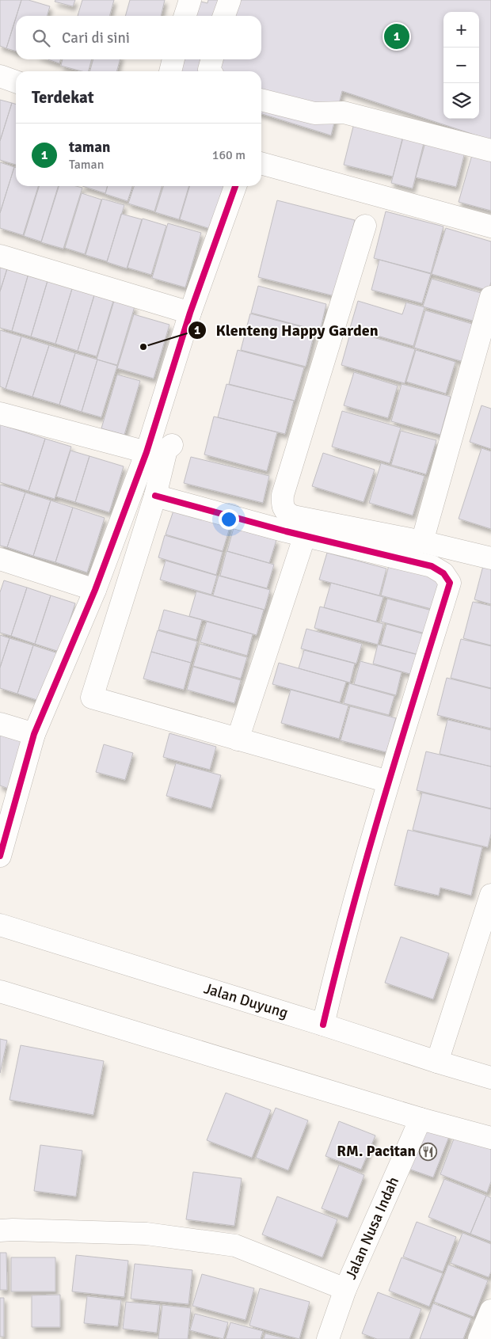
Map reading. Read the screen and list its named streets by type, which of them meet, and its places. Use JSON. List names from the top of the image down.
{
  "streets": {
    "main road": ["Jalan Duyung", "Jalan Nusa Indah"]
  },
  "places": {
    "other": ["Klenteng Happy Garden"],
    "restaurant": ["RM. Pacitan"]
  },
  "page": {
    "map_buttons": ["+", "−"],
    "search": "Cari di sini",
    "pins": "1",
    "heading": "Terdekat",
    "list": [
      {
        "mark": "1",
        "name": "taman",
        "note": "Taman",
        "value": "160 m"
      }
    ]
  }
}
